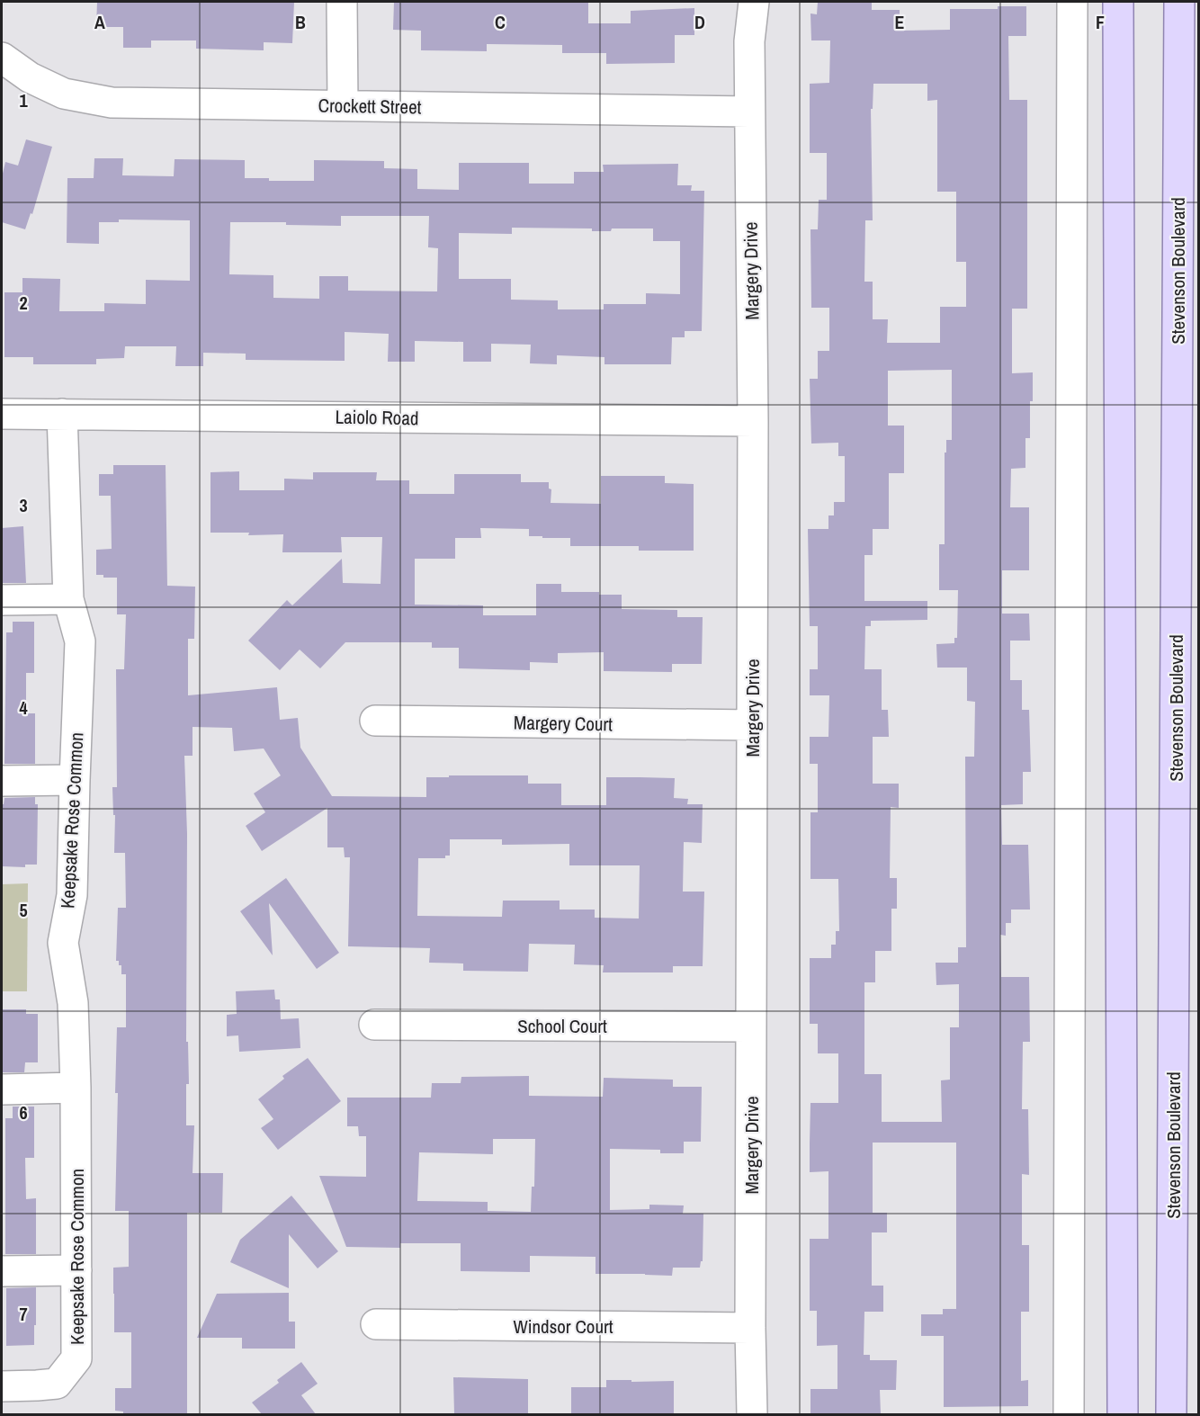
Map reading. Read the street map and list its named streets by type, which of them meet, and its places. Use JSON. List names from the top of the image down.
{
  "streets": {
    "main road": ["Stevenson Boulevard"],
    "street": [
      "Crockett Street",
      "Margery Drive",
      "Laiolo Road",
      "Margery Court",
      "Keepsake Rose Common",
      "School Court",
      "Windsor Court"
    ]
  },
  "crossings": [
    ["Crockett Street", "Margery Drive"],
    ["Margery Drive", "Laiolo Road"],
    ["Margery Drive", "Margery Court"],
    ["Margery Drive", "School Court"],
    ["Margery Drive", "Windsor Court"],
    ["Laiolo Road", "Keepsake Rose Common"]
  ],
  "grid": {
    "columns": [
      "A",
      "B",
      "C",
      "D",
      "E",
      "F"
    ],
    "rows": [
      "1",
      "2",
      "3",
      "4",
      "5",
      "6",
      "7"
    ]
  }
}
